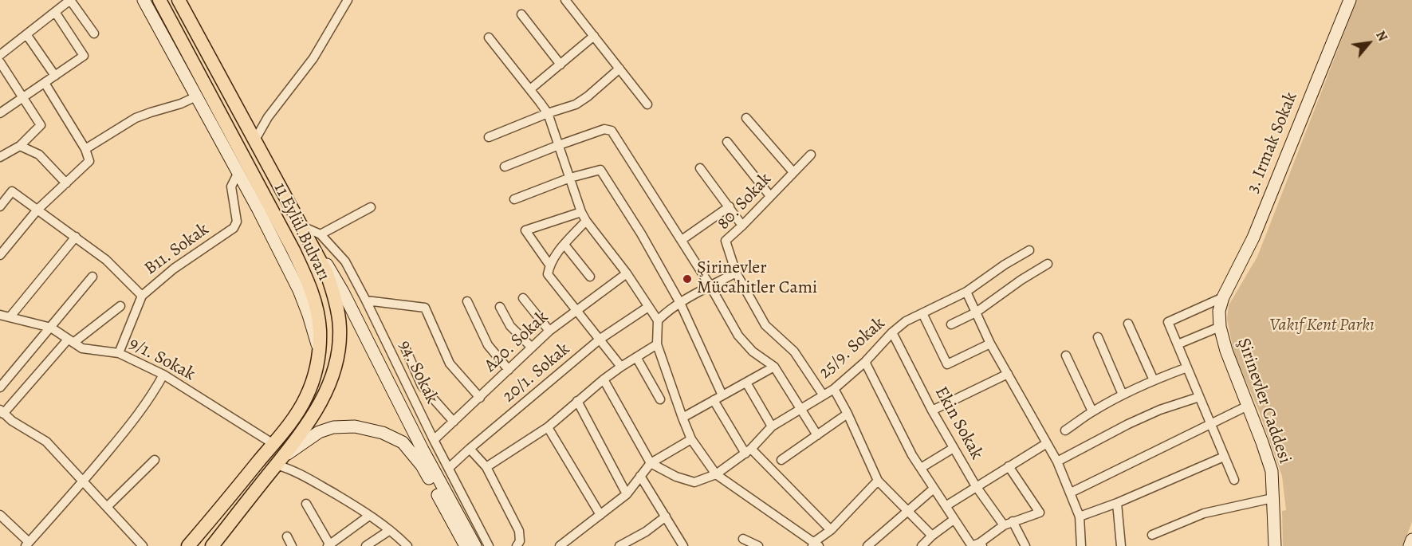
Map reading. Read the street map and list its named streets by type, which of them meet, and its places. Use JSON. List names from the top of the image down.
{
  "streets": {
    "main road": ["3. Irmak Sokak", "11 Eylül Bulvarı", "Şirinevler Caddesi"],
    "street": [
      "80. Sokak",
      "B11. Sokak",
      "A20. Sokak",
      "25/9. Sokak",
      "9/1. Sokak",
      "94. Sokak",
      "20/1. Sokak",
      "Ekin Sokak"
    ]
  },
  "crossings": [
    ["3. Irmak Sokak", "Şirinevler Caddesi"],
    ["11 Eylül Bulvarı", "9/1. Sokak"],
    ["11 Eylül Bulvarı", "94. Sokak"],
    ["B11. Sokak", "9/1. Sokak"],
    ["A20. Sokak", "94. Sokak"],
    ["25/9. Sokak", "Ekin Sokak"],
    ["94. Sokak", "20/1. Sokak"]
  ],
  "parks": ["Vakıf Kent Parkı"],
  "places": ["Şirinevler Mücahitler Cami"],
  "north": "top right"
}
